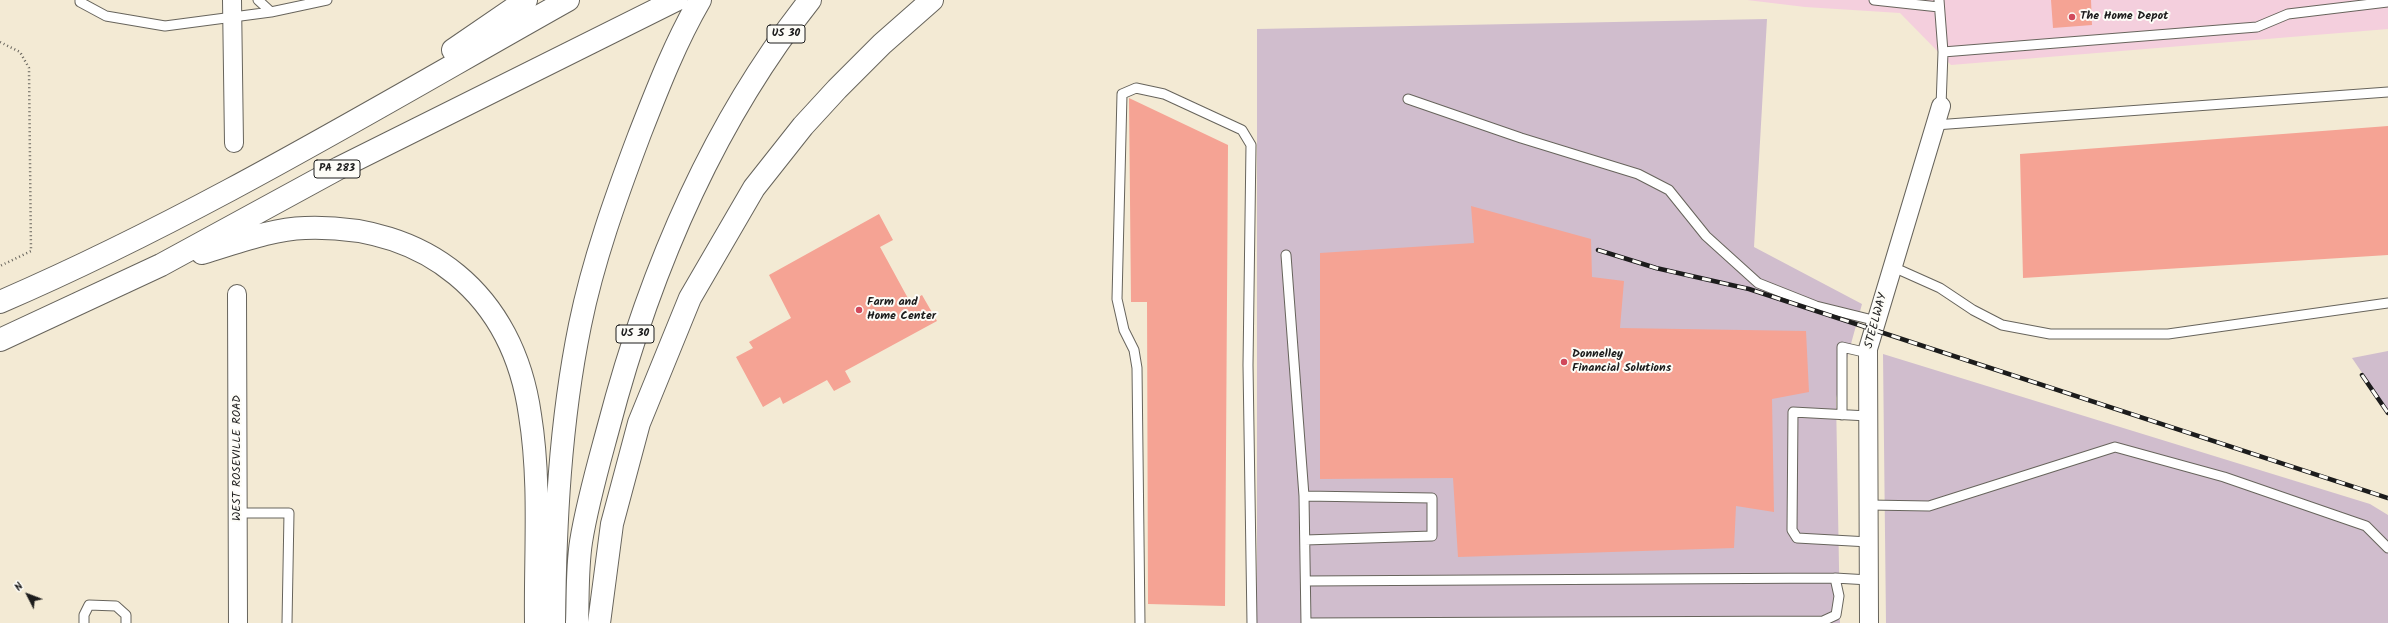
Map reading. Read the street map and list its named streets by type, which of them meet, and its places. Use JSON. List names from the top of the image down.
{
  "streets": {
    "highway": ["US 30", "PA 283"],
    "street": ["STEELWAY", "WEST ROSEVILLE ROAD"]
  },
  "places": ["The Home Depot", "Farm and Home Center", "Donnelley Financial Solutions"],
  "north": "top left"
}
